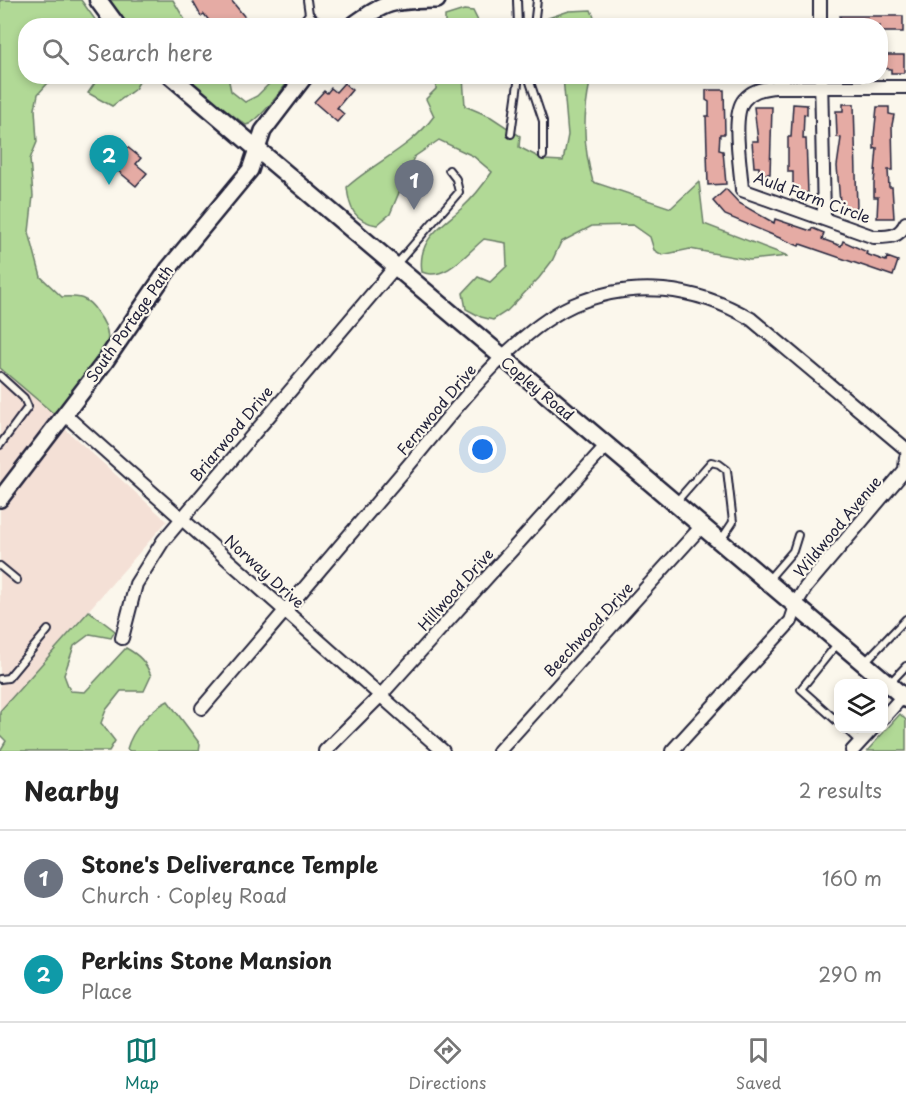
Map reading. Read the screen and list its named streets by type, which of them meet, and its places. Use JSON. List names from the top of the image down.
{
  "streets": {
    "main road": ["Copley Road"],
    "street": [
      "Auld Farm Circle",
      "South Portage Path",
      "Fernwood Drive",
      "Briarwood Drive",
      "Wildwood Avenue",
      "Norway Drive",
      "Hillwood Drive",
      "Beechwood Drive"
    ]
  },
  "crossings": [
    ["South Portage Path", "Copley Road"],
    ["South Portage Path", "Norway Drive"],
    ["Copley Road", "Fernwood Drive"],
    ["Copley Road", "Briarwood Drive"],
    ["Copley Road", "Wildwood Avenue"],
    ["Copley Road", "Hillwood Drive"],
    ["Copley Road", "Beechwood Drive"],
    ["Fernwood Drive", "Norway Drive"],
    ["Briarwood Drive", "Norway Drive"],
    ["Norway Drive", "Hillwood Drive"]
  ],
  "page": {
    "search": "Search here",
    "pins": ["2", "1"],
    "heading": ["Nearby", "2 results"],
    "list": [
      {
        "mark": "1",
        "name": "Stone's Deliverance Temple",
        "note": "Church · Copley Road",
        "value": "160 m"
      },
      {
        "mark": "2",
        "name": "Perkins Stone Mansion",
        "note": "Place",
        "value": "290 m"
      }
    ],
    "nav": ["Map", "Directions", "Saved"]
  }
}
